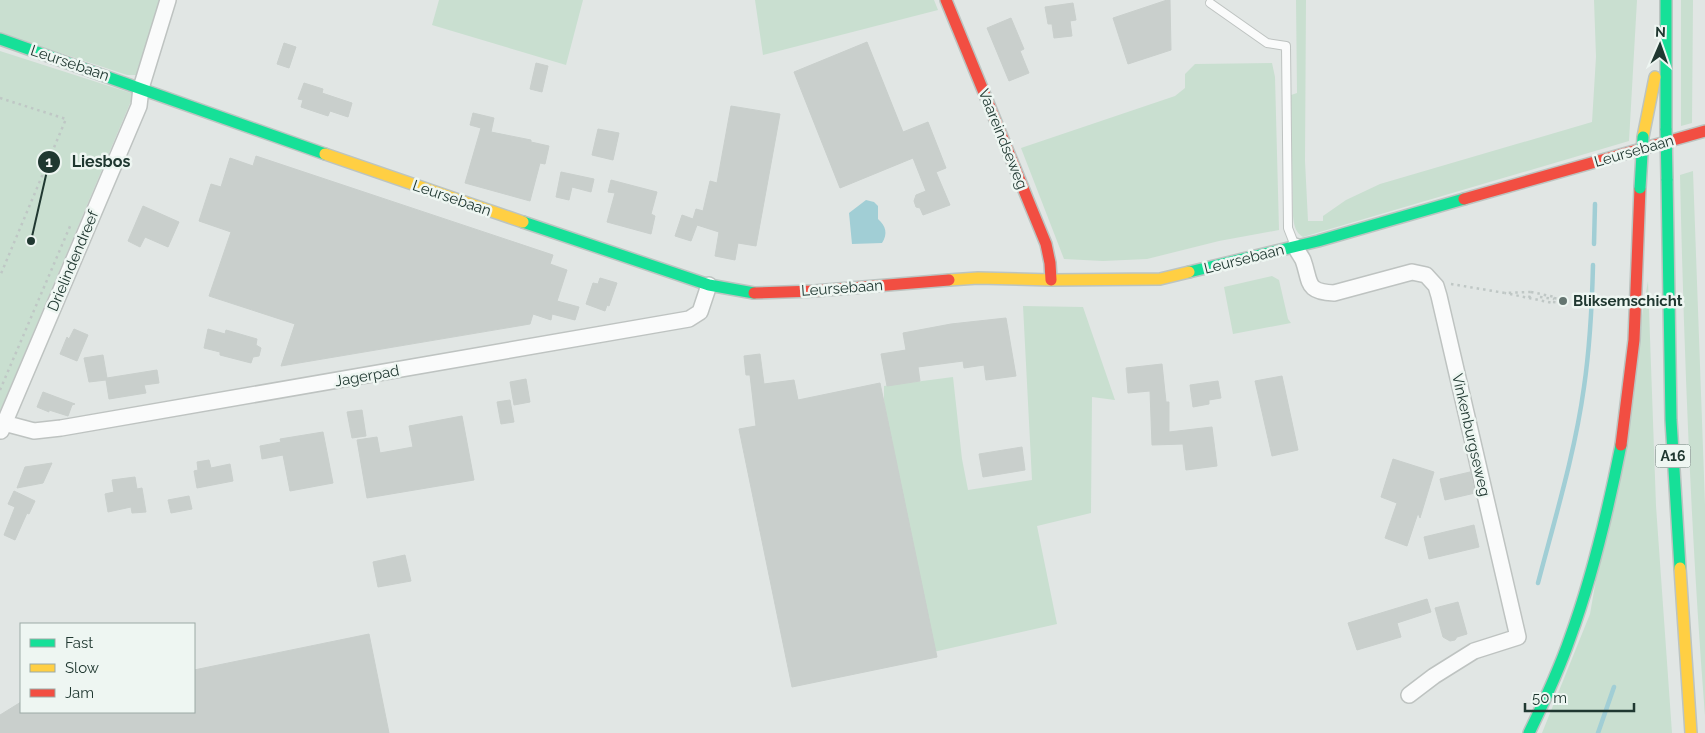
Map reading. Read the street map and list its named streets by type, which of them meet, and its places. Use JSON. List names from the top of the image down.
{
  "streets": {
    "main road": ["Leursebaan", "Vaareindseweg", "A16"],
    "street": ["Drielindendreef", "Jagerpad", "Vinkenburgseweg"]
  },
  "crossings": [
    ["Leursebaan", "Vaareindseweg"],
    ["Leursebaan", "Drielindendreef"],
    ["Leursebaan", "Jagerpad"],
    ["Drielindendreef", "Jagerpad"]
  ],
  "places": ["Liesbos", "Bliksemschicht"],
  "legend": ["Fast", "Slow", "Jam"],
  "scale_bar": "50 m",
  "north": "top"
}
